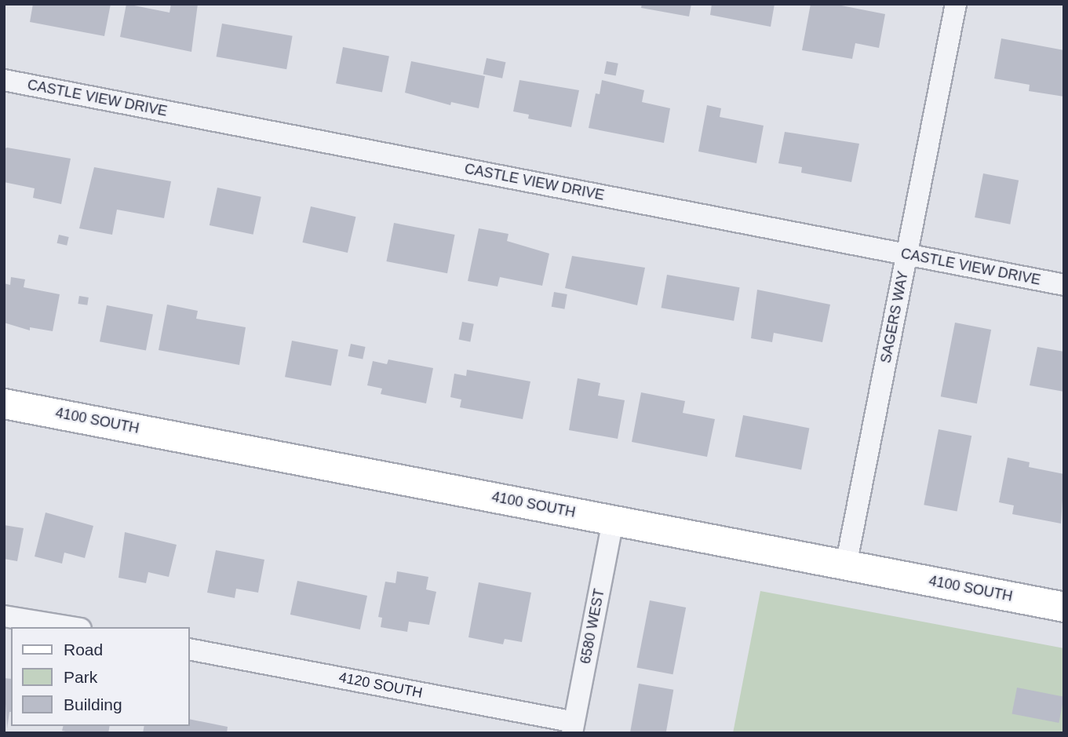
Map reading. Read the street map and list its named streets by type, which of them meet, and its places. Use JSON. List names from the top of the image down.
{
  "streets": {
    "main road": ["4100 SOUTH"],
    "street": [
      "CASTLE VIEW DRIVE",
      "SAGERS WAY",
      "6580 WEST",
      "4120 SOUTH"
    ]
  },
  "crossings": [
    ["CASTLE VIEW DRIVE", "SAGERS WAY"],
    ["SAGERS WAY", "4100 SOUTH"],
    ["4100 SOUTH", "6580 WEST"],
    ["6580 WEST", "4120 SOUTH"]
  ],
  "legend": ["Road", "Park", "Building"]
}
